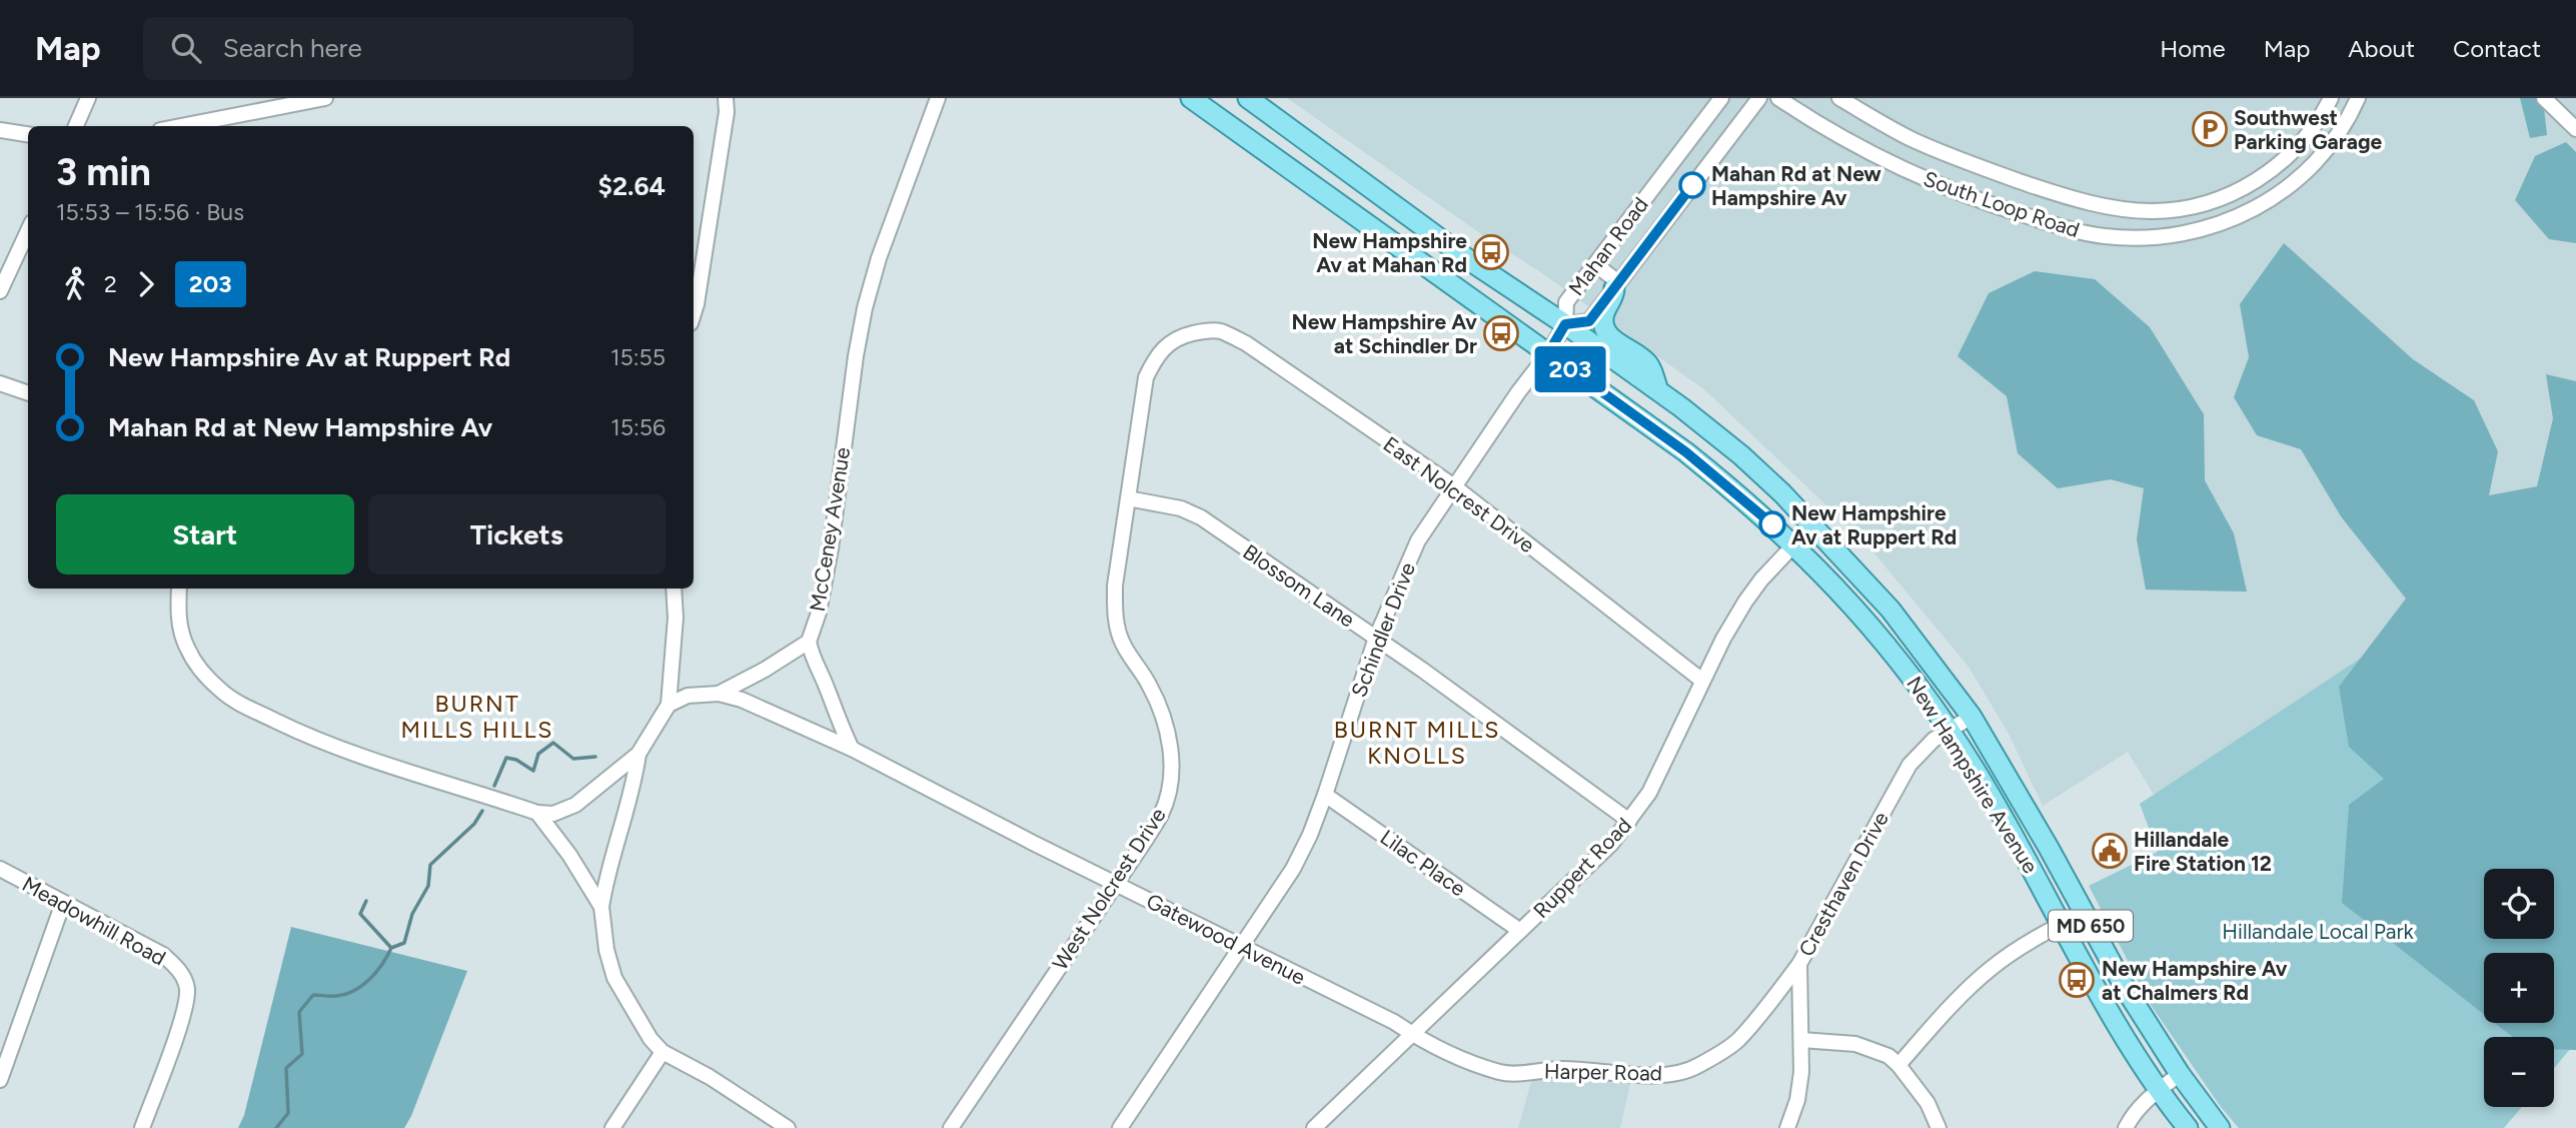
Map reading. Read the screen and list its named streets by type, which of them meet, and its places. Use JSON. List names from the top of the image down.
{
  "streets": {
    "main road": ["New Hampshire Avenue", "MD 650"],
    "street": [
      "South Loop Road",
      "Mahan Road",
      "East Nolcrest Drive",
      "McCeney Avenue",
      "Blossom Lane",
      "Schindler Drive",
      "Lilac Place",
      "Ruppert Road",
      "Cresthaven Drive",
      "West Nolcrest Drive",
      "Meadowhill Road",
      "Gatewood Avenue",
      "Harper Road"
    ]
  },
  "crossings": [
    ["Mahan Road", "Schindler Drive"],
    ["Mahan Road", "New Hampshire Avenue"],
    ["East Nolcrest Drive", "Schindler Drive"],
    ["East Nolcrest Drive", "Ruppert Road"],
    ["East Nolcrest Drive", "West Nolcrest Drive"],
    ["McCeney Avenue", "Gatewood Avenue"],
    ["Blossom Lane", "Schindler Drive"],
    ["Blossom Lane", "Ruppert Road"],
    ["Blossom Lane", "West Nolcrest Drive"],
    ["Schindler Drive", "New Hampshire Avenue"],
    ["Schindler Drive", "Lilac Place"],
    ["Schindler Drive", "Gatewood Avenue"],
    ["New Hampshire Avenue", "Ruppert Road"],
    ["New Hampshire Avenue", "Cresthaven Drive"],
    ["Lilac Place", "Ruppert Road"],
    ["Ruppert Road", "Gatewood Avenue"],
    ["Ruppert Road", "Harper Road"],
    ["Cresthaven Drive", "Harper Road"],
    ["West Nolcrest Drive", "Gatewood Avenue"],
    ["Gatewood Avenue", "Harper Road"]
  ],
  "districts": ["BURNT MILLS HILLS", "BURNT MILLS KNOLLS"],
  "parks": ["Hillandale Local Park"],
  "places": {
    "parking": ["Southwest Parking Garage"],
    "other": ["Mahan Rd at New Hampshire Av", "New Hampshire Av at Ruppert Rd"],
    "bus stop": ["New Hampshire Av at Mahan Rd", "New Hampshire Av at Schindler Dr", "New Hampshire Av at Chalmers Rd"],
    "public building": ["Hillandale Fire Station 12"]
  },
  "lines": ["bus line 203"],
  "page": {
    "header": "Map",
    "search": "Search here",
    "nav": [
      "Home",
      "Map",
      "About",
      "Contact"
    ],
    "on_map": "203",
    "heading": ["3 min", "15:53 – 15:56 · Bus", "$2.64"],
    "legs": ["2", "203"],
    "list": [
      {
        "name": "New Hampshire Av at Ruppert Rd",
        "value": "15:55"
      },
      {
        "name": "Mahan Rd at New Hampshire Av",
        "value": "15:56"
      }
    ],
    "buttons": ["Start", "Tickets"],
    "map_buttons": ["+", "−"]
  }
}
